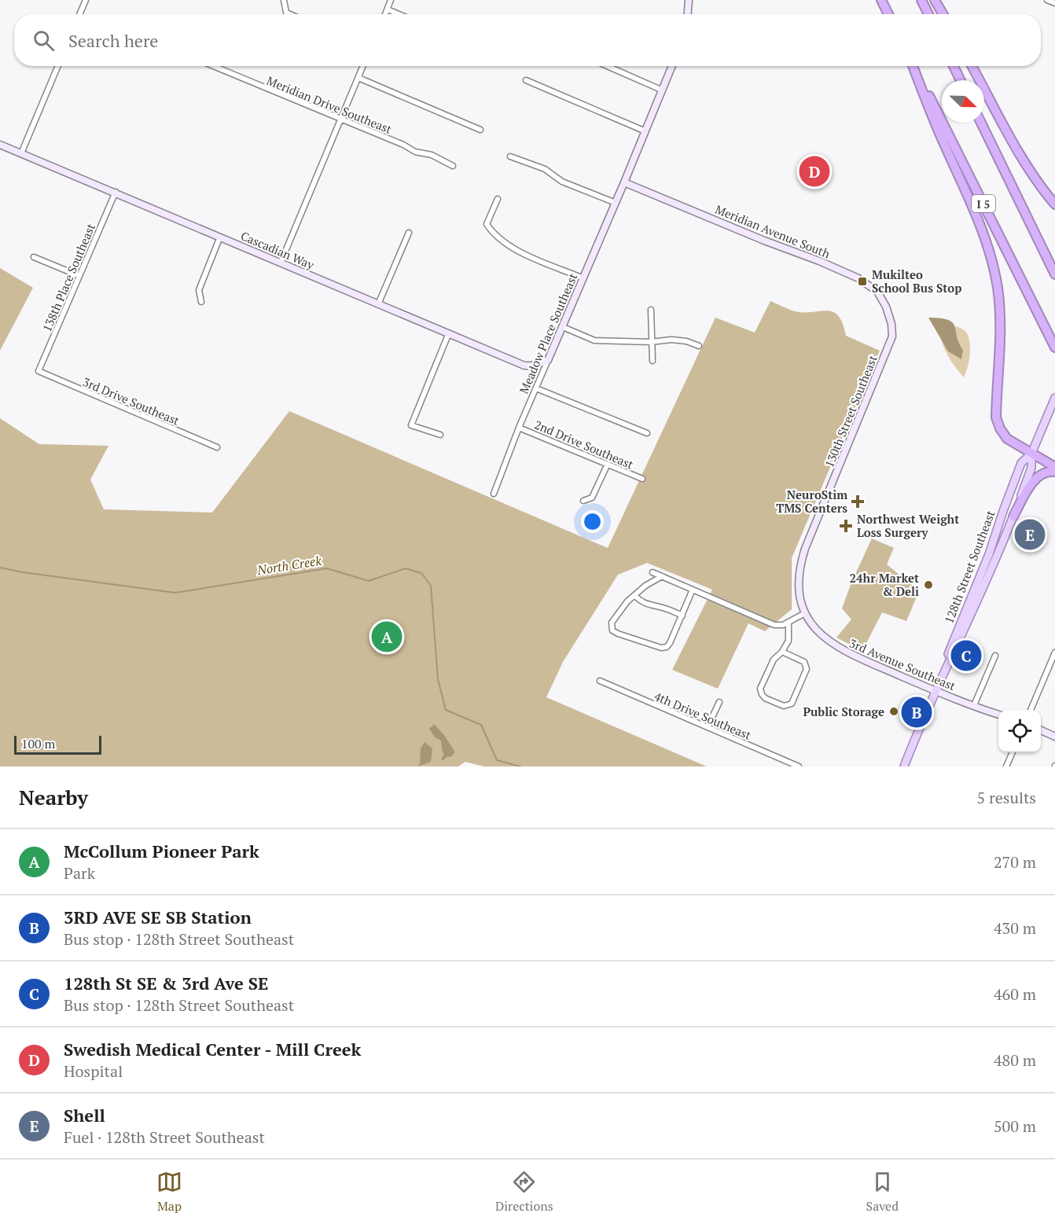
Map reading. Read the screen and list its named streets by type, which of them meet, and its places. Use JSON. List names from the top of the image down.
{
  "streets": {
    "highway": ["I 5"],
    "main road": ["128th Street Southeast"],
    "street": [
      "Meridian Drive Southeast",
      "Meridian Avenue South",
      "Cascadian Way",
      "138th Place Southeast",
      "Meadow Place Southeast",
      "3rd Drive Southeast",
      "130th Street Southeast",
      "2nd Drive Southeast",
      "3rd Avenue Southeast",
      "4th Drive Southeast"
    ]
  },
  "crossings": [
    ["Meridian Avenue South", "Meadow Place Southeast"],
    ["Meridian Avenue South", "130th Street Southeast"],
    ["Cascadian Way", "138th Place Southeast"],
    ["Cascadian Way", "Meadow Place Southeast"],
    ["138th Place Southeast", "3rd Drive Southeast"],
    ["Meadow Place Southeast", "2nd Drive Southeast"],
    ["130th Street Southeast", "3rd Avenue Southeast"],
    ["128th Street Southeast", "3rd Avenue Southeast"]
  ],
  "water": ["North Creek"],
  "places": {
    "transit": ["Mukilteo School Bus Stop"],
    "health": ["NeuroStim TMS Centers", "Northwest Weight Loss Surgery"],
    "other": ["24hr Market & Deli", "Public Storage"]
  },
  "scale_bar": "100 m",
  "north": "bottom right",
  "page": {
    "search": "Search here",
    "pins": [
      "D",
      "E",
      "A",
      "C",
      "B"
    ],
    "scale": "100 m",
    "heading": ["Nearby", "5 results"],
    "list": [
      {
        "mark": "A",
        "name": "McCollum Pioneer Park",
        "note": "Park",
        "value": "270 m"
      },
      {
        "mark": "B",
        "name": "3RD AVE SE SB Station",
        "note": "Bus stop · 128th Street Southeast",
        "value": "430 m"
      },
      {
        "mark": "C",
        "name": "128th St SE & 3rd Ave SE",
        "note": "Bus stop · 128th Street Southeast",
        "value": "460 m"
      },
      {
        "mark": "D",
        "name": "Swedish Medical Center - Mill Creek",
        "note": "Hospital",
        "value": "480 m"
      },
      {
        "mark": "E",
        "name": "Shell",
        "note": "Fuel · 128th Street Southeast",
        "value": "500 m"
      }
    ],
    "nav": ["Map", "Directions", "Saved"]
  }
}
